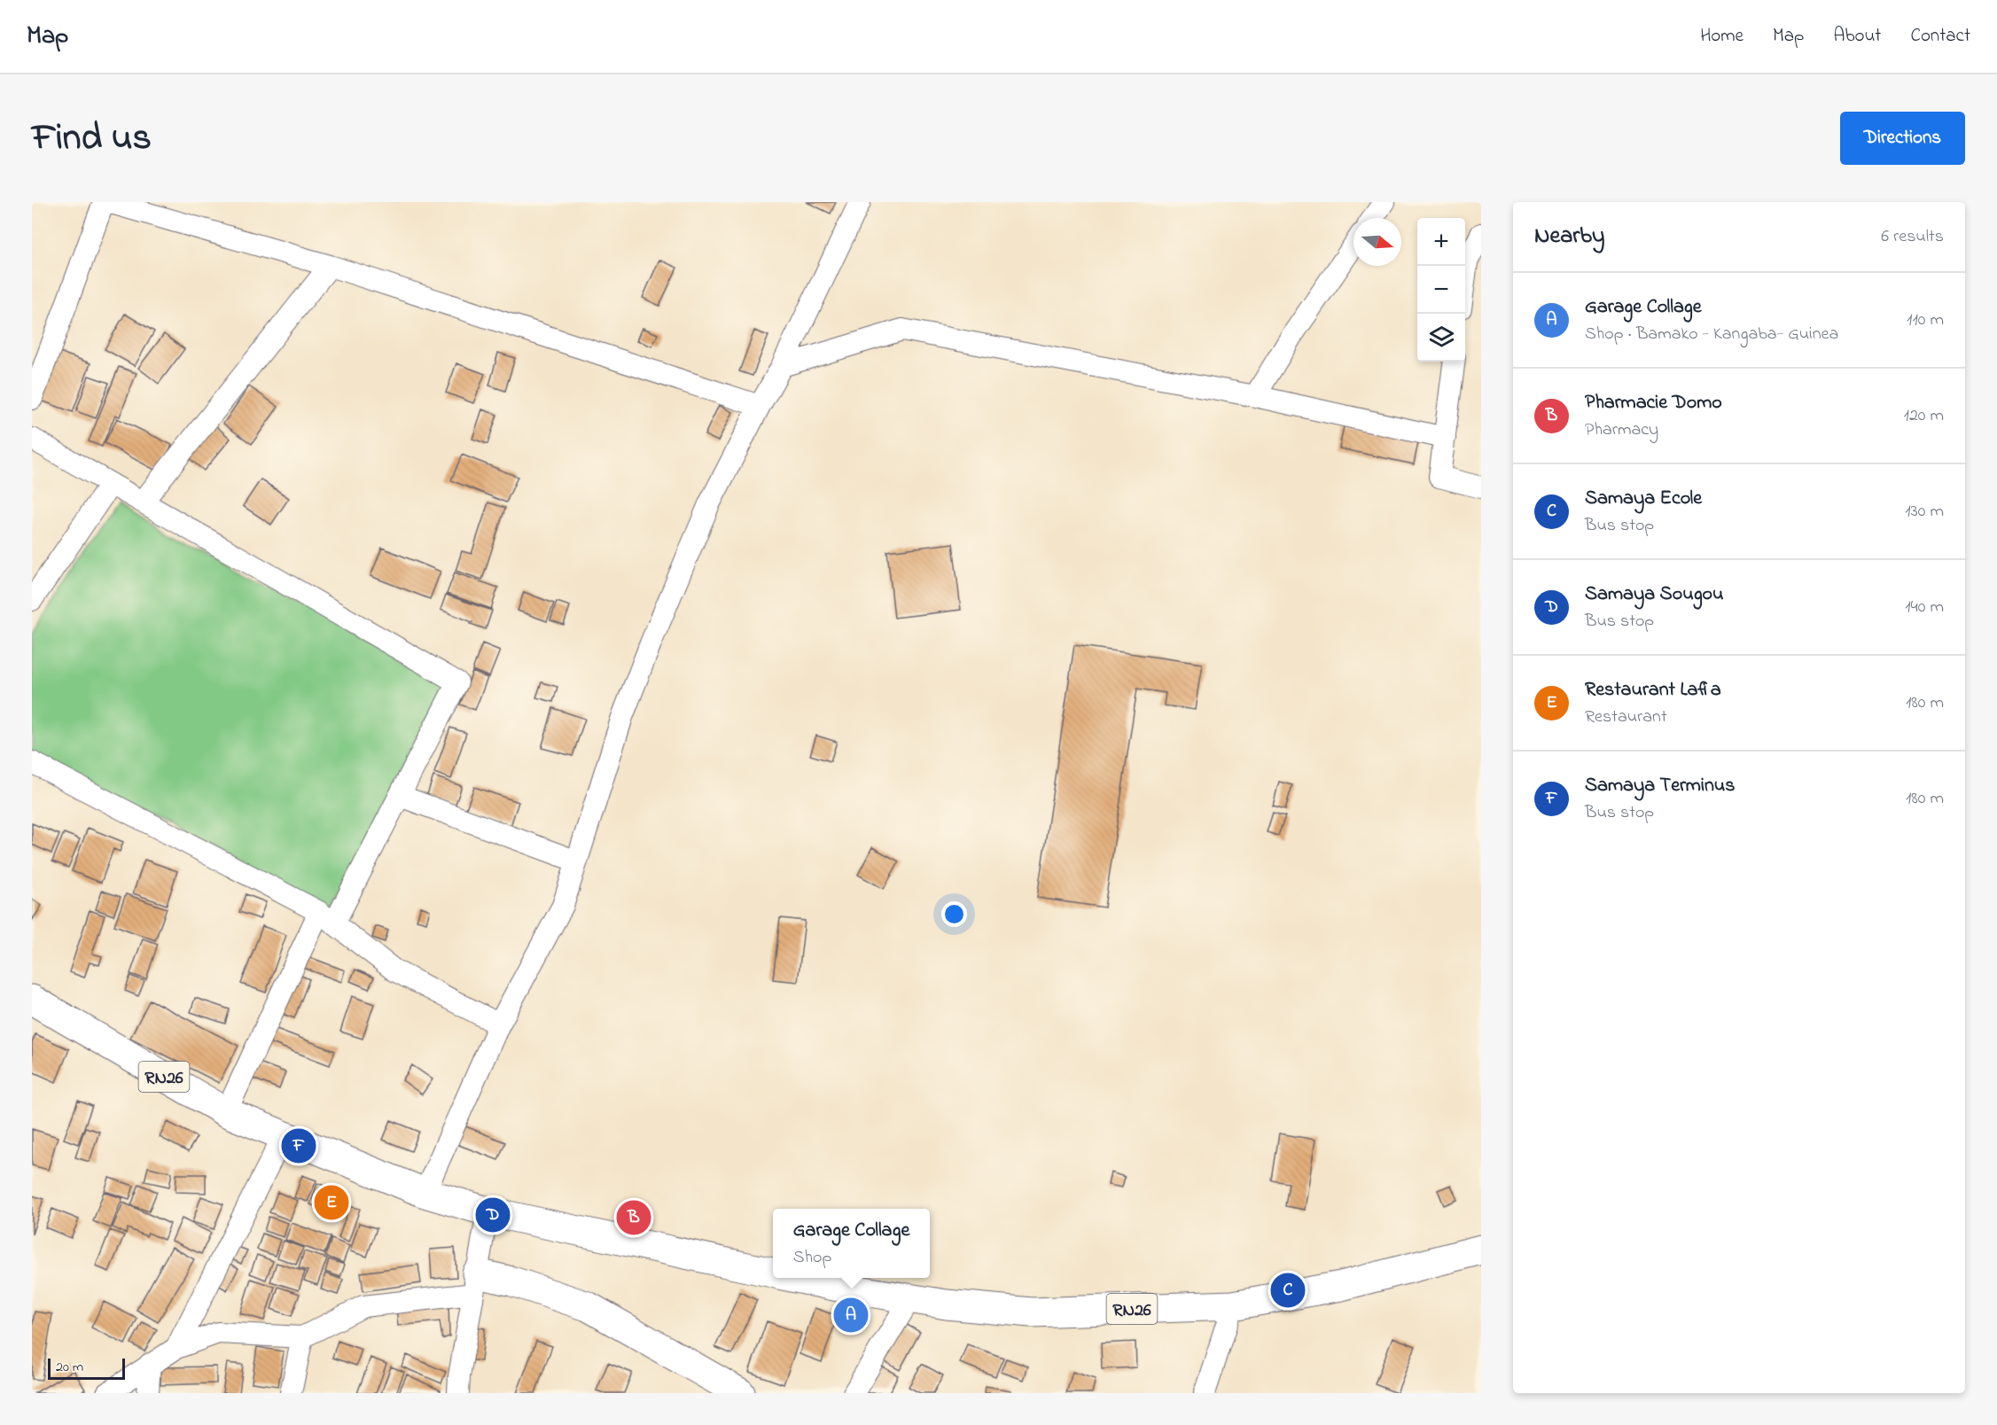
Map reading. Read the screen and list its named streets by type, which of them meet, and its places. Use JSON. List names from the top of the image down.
{
  "streets": {
    "main road": ["RN26"]
  },
  "scale_bar": "20 m",
  "north": "right",
  "page": {
    "header": "Map",
    "nav": [
      "Home",
      "Map",
      "About",
      "Contact"
    ],
    "title": "Find us",
    "buttons": "Directions",
    "heading": ["Nearby", "6 results"],
    "map_buttons": ["+", "−"],
    "list": [
      {
        "mark": "A",
        "name": "Garage Collage",
        "note": "Shop · Bamako - Kangaba- Guinea",
        "value": "110 m"
      },
      {
        "mark": "B",
        "name": "Pharmacie Domo",
        "note": "Pharmacy",
        "value": "120 m"
      },
      {
        "mark": "C",
        "name": "Samaya Ecole",
        "note": "Bus stop",
        "value": "130 m"
      },
      {
        "mark": "D",
        "name": "Samaya Sougou",
        "note": "Bus stop",
        "value": "140 m"
      },
      {
        "mark": "E",
        "name": "Restaurant Lafia",
        "note": "Restaurant",
        "value": "180 m"
      },
      {
        "mark": "F",
        "name": "Samaya Terminus",
        "note": "Bus stop",
        "value": "180 m"
      }
    ],
    "pins": [
      "F",
      "E",
      "D",
      "B",
      "C",
      "A"
    ],
    "popup": ["Garage Collage", "Shop"],
    "scale": "20 m"
  }
}
